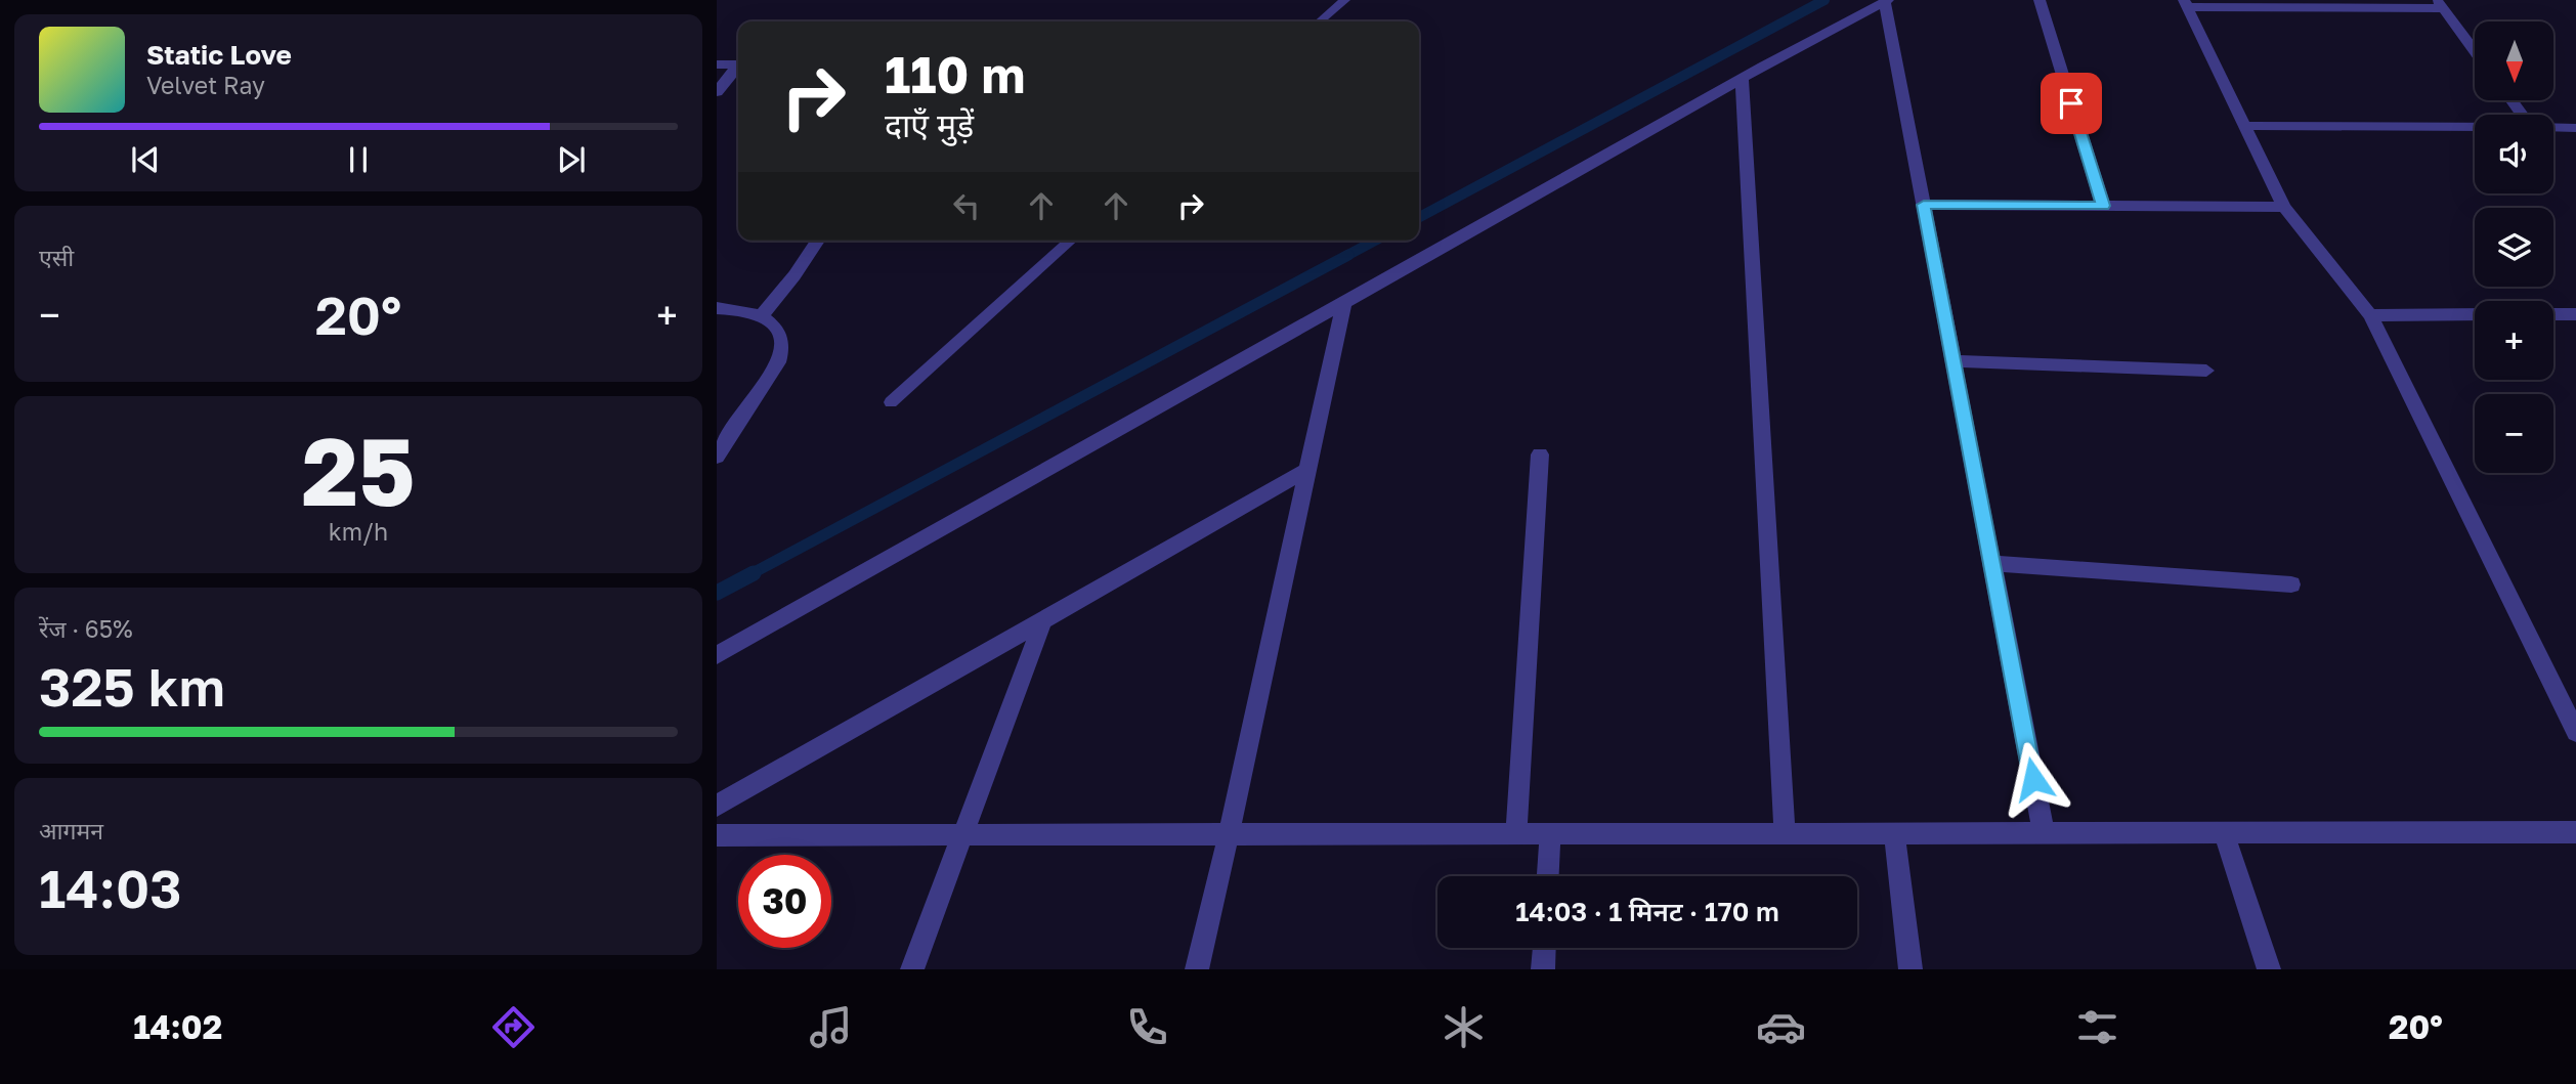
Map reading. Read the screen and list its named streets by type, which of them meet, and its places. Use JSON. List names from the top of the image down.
{
  "north": "bottom",
  "page": {
    "map_buttons": ["+", "−"],
    "turn": ["110 m", "दाएँ मुड़ें"],
    "song": ["Static Love", "Velvet Ray"],
    "tile": [
      "एसी",
      ["25", "km/h"],
      ["रेंज · 65%", "325 km"],
      ["आगमन", "14:03"]
    ],
    "heat": ["−", "20°", "+"],
    "limit": "30",
    "trip": "14:03 · 1 मिनट · 170 m",
    "tabs": ["14:02", "20°"]
  }
}
